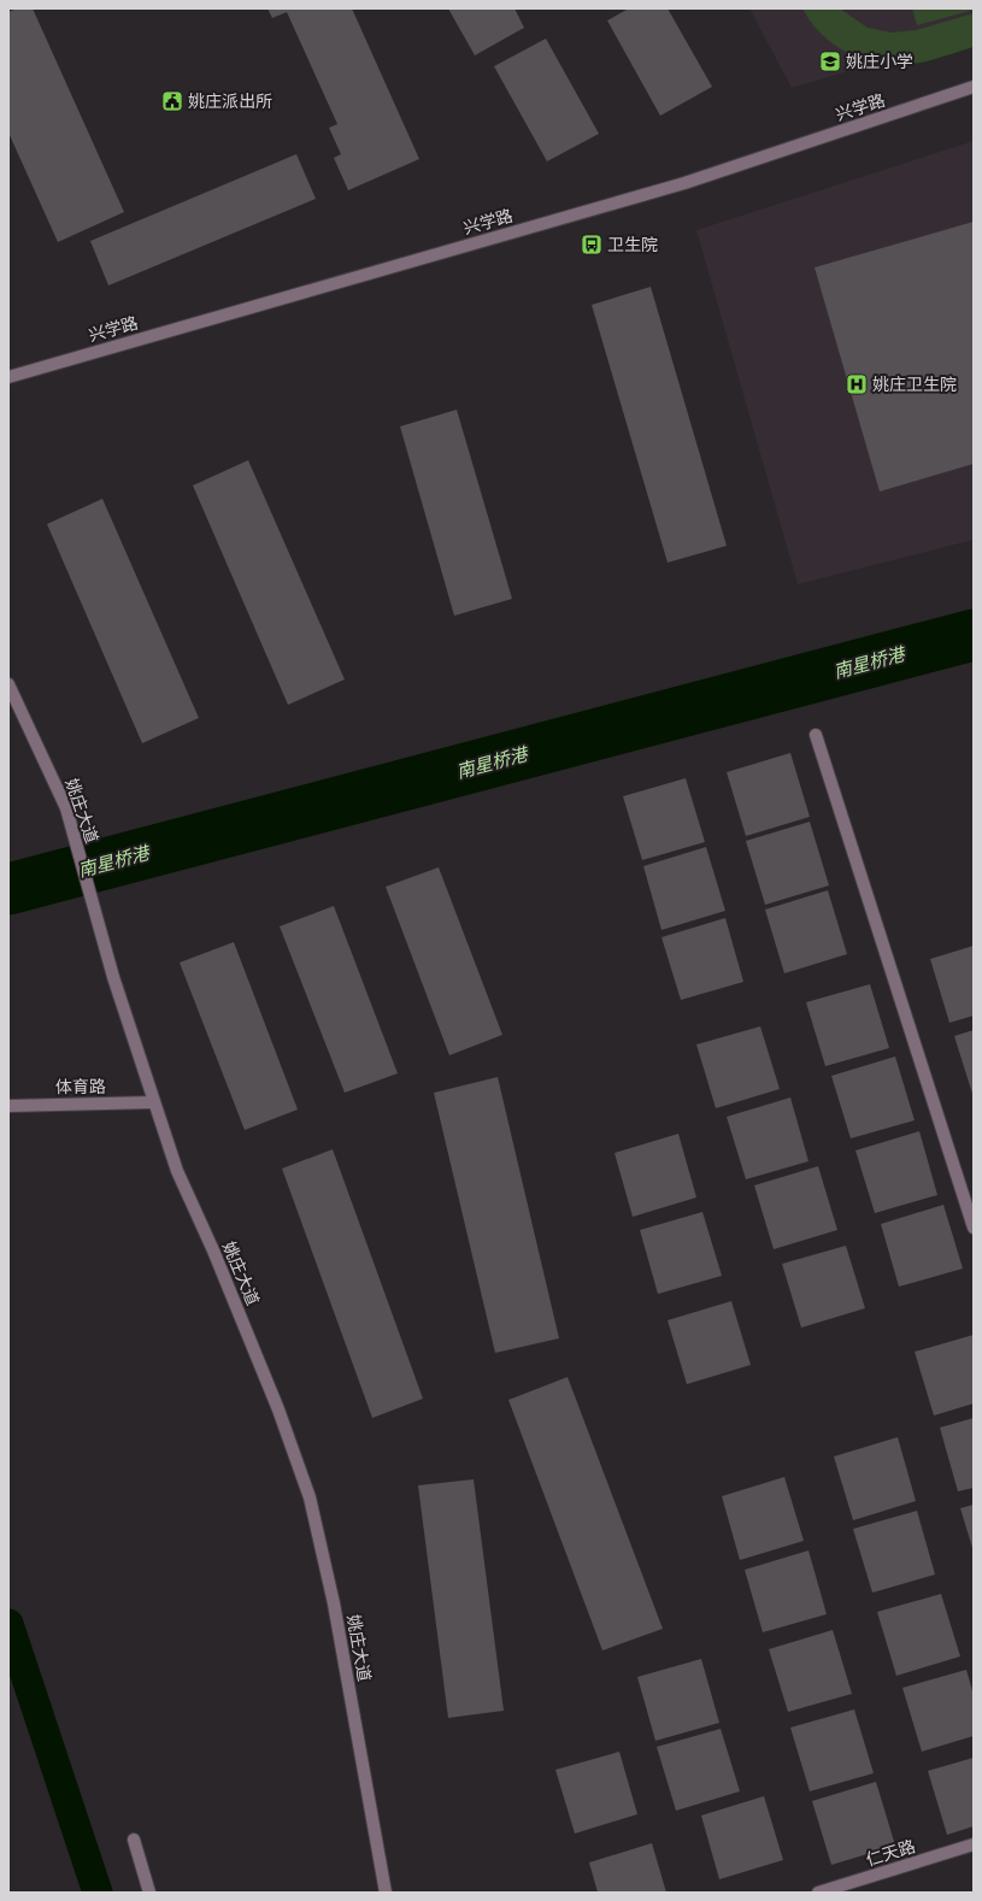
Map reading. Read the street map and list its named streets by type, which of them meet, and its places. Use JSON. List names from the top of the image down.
{
  "streets": {
    "street": [
      "兴学路",
      "姚庄大道",
      "体育路",
      "仁天路"
    ]
  },
  "crossings": [
    ["姚庄大道", "体育路"]
  ],
  "water": ["南星桥港"],
  "places": {
    "school or university": ["姚庄小学"],
    "public building": ["姚庄派出所"],
    "bus stop": ["卫生院"],
    "hospital": ["姚庄卫生院"]
  }
}
